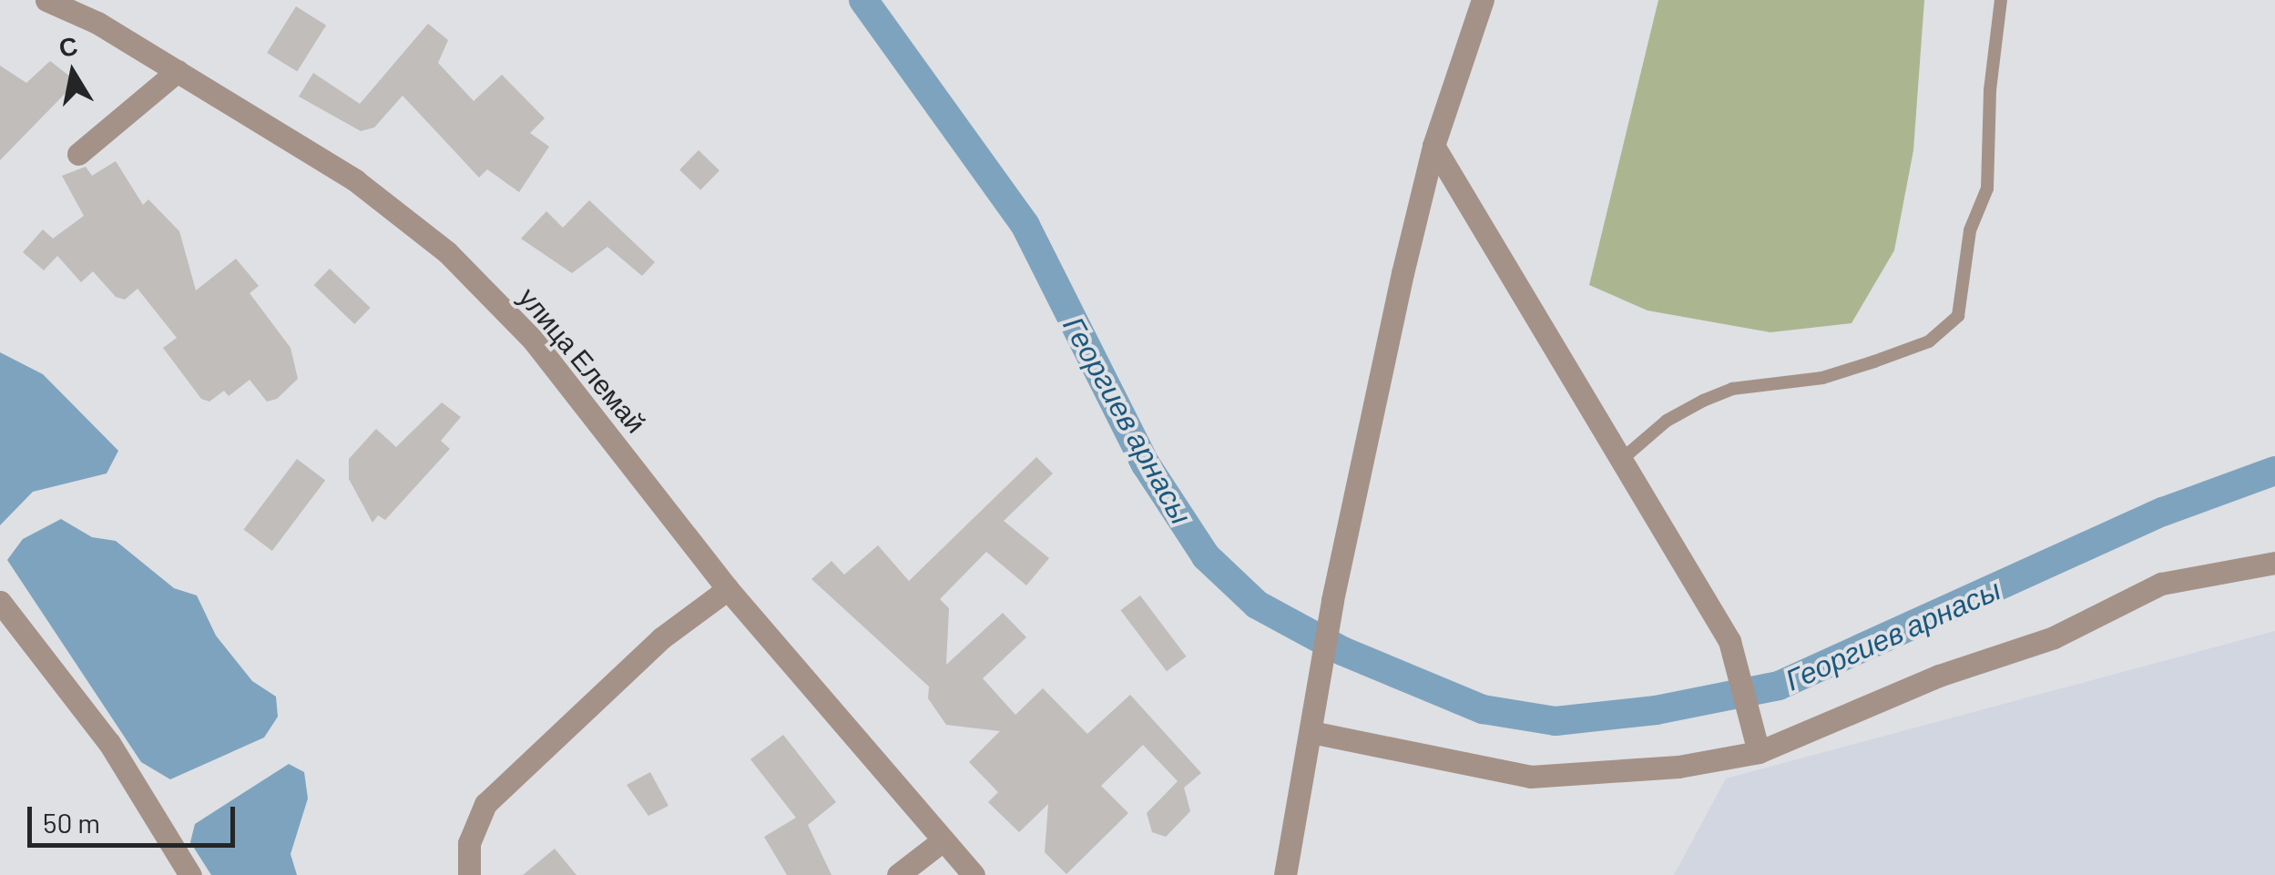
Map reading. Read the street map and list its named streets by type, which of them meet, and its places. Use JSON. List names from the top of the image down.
{
  "streets": {
    "street": ["улица Елемай"]
  },
  "water": ["Георгиев арнасы"],
  "scale_bar": "50 m",
  "north": "top"
}
